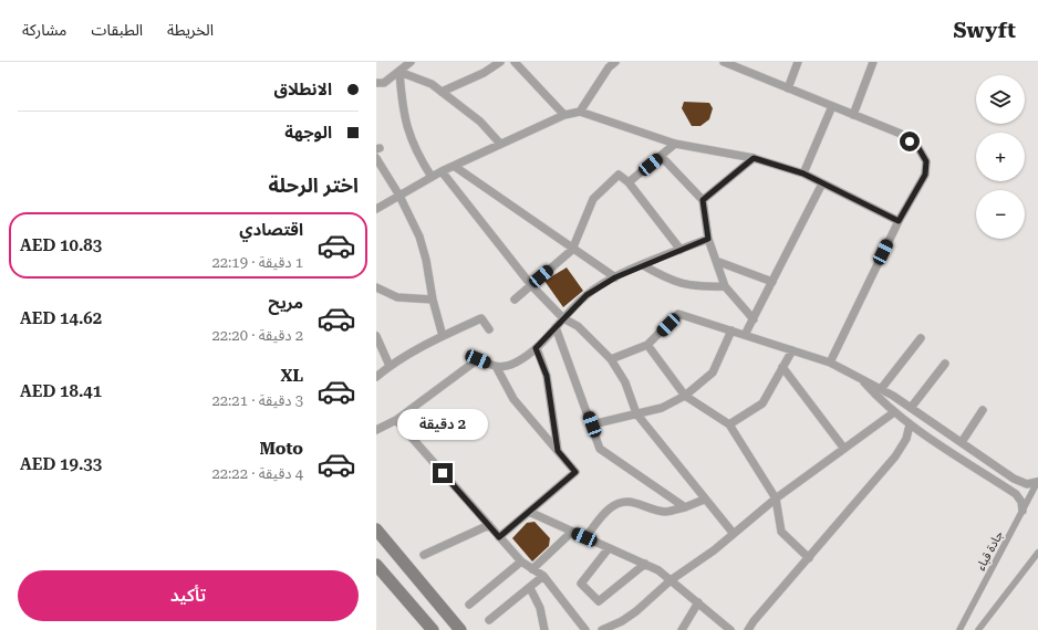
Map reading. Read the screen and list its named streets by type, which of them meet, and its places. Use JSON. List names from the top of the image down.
{
  "streets": {
    "street": ["جادة قباء"]
  },
  "page": {
    "header": "Swyft",
    "nav": ["الخريطة", "الطبقات", "مشاركة"],
    "banner": ["الانطلاق", "الوجهة"],
    "map_buttons": ["+", "−"],
    "heading": "اختر الرحلة",
    "list": [
      {
        "name": "اقتصادي",
        "note": "1 دقيقة · 22:19",
        "value": "AED 10.83"
      },
      {
        "name": "مريح",
        "note": "2 دقيقة · 22:20",
        "value": "AED 14.62"
      },
      {
        "name": "XL",
        "note": "3 دقيقة · 22:21",
        "value": "AED 18.41"
      },
      {
        "name": "Moto",
        "note": "4 دقيقة · 22:22",
        "value": "AED 19.33"
      }
    ],
    "bubble": "2 دقيقة",
    "buttons": "تأكيد"
  }
}
